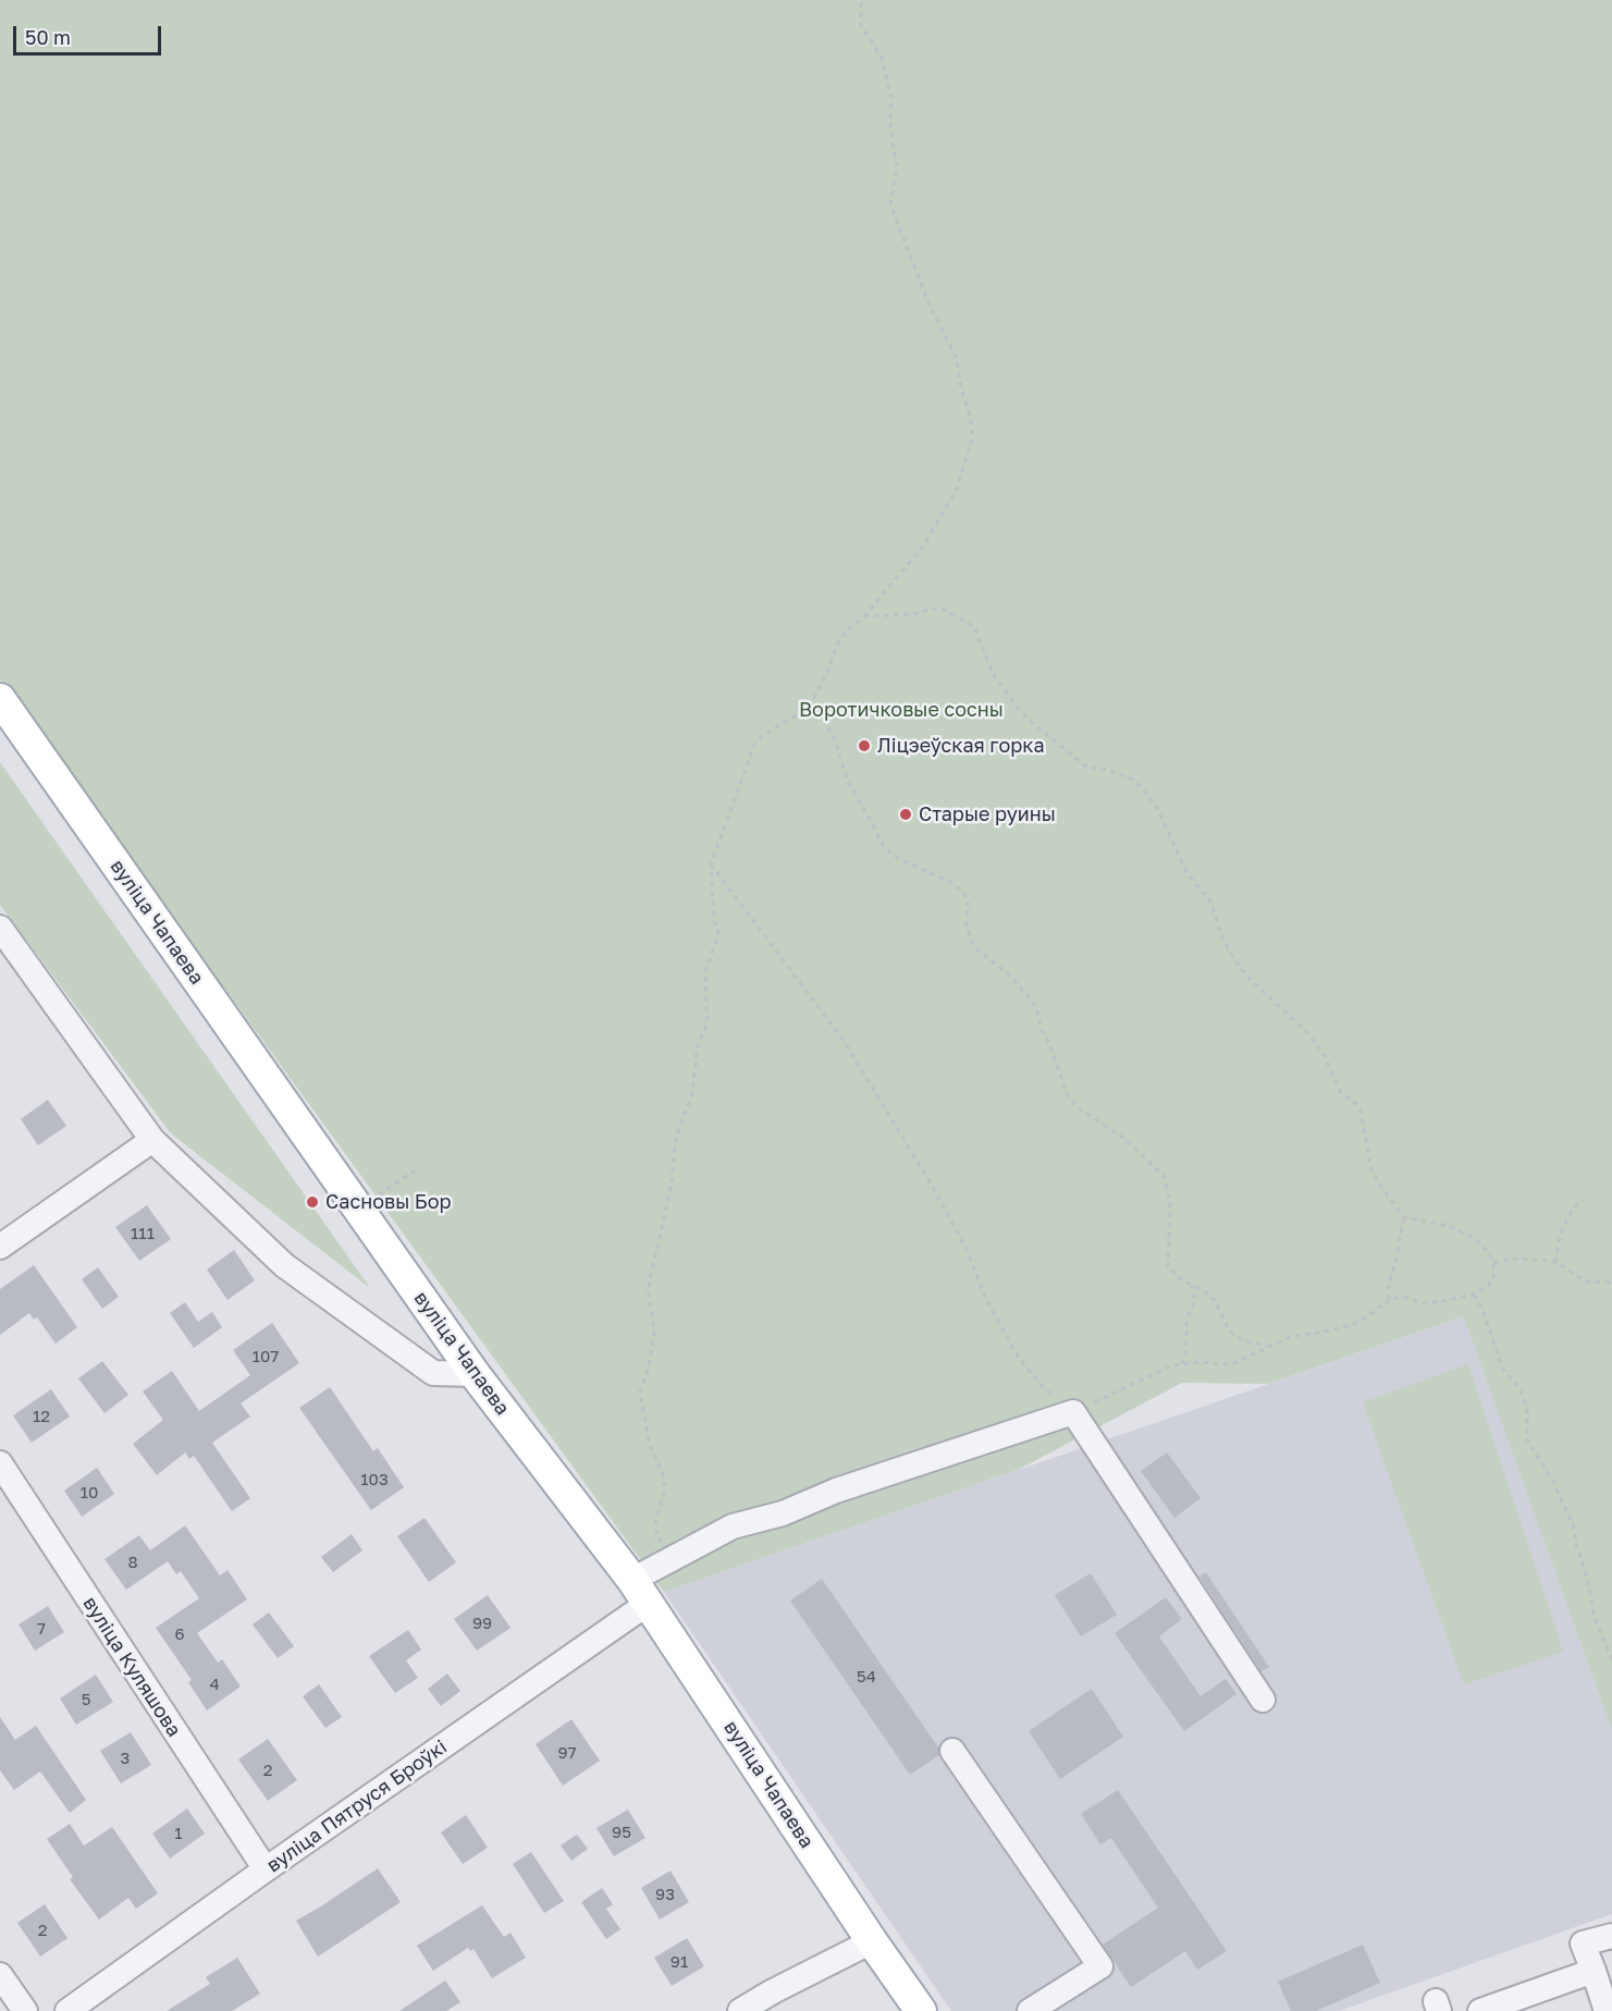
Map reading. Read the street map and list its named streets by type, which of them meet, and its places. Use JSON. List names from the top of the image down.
{
  "streets": {
    "main road": ["вуліца Чапаева"],
    "street": ["вуліца Куляшова", "вуліца Пятруся Броўкі"]
  },
  "crossings": [
    ["вуліца Чапаева", "вуліца Пятруся Броўкі"],
    ["вуліца Куляшова", "вуліца Пятруся Броўкі"]
  ],
  "parks": ["Воротичковые сосны"],
  "places": ["Ліцэеўская горка", "Старые руины", "Сасновы Бор"],
  "house_numbers": [
    "111",
    "107",
    "12",
    "103",
    "10",
    "8",
    "99",
    "7",
    "6",
    "54",
    "4",
    "5",
    "97",
    "3",
    "2",
    "95",
    "1",
    "93",
    "2",
    "91"
  ],
  "scale_bar": "50 m"
}
